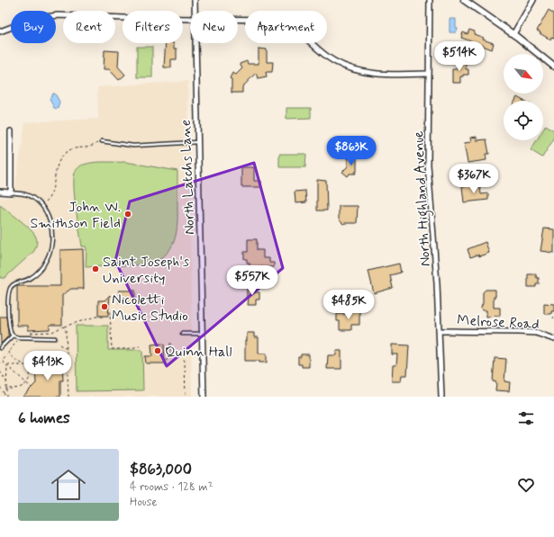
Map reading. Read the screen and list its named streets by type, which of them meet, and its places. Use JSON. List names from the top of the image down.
{
  "streets": {
    "street": ["North Latchs Lane", "North Highland Avenue", "Melrose Road"]
  },
  "crossings": [
    ["North Highland Avenue", "Melrose Road"]
  ],
  "places": [
    "John W. Smithson Field",
    "Saint Joseph's University",
    "Nicoletti Music Studio",
    "Quinn Hall"
  ],
  "north": "bottom right",
  "page": {
    "chip": [
      "Buy",
      "Rent",
      "Filters",
      "New",
      "Apartment"
    ],
    "price": [
      "$514K",
      "$863K",
      "$367K",
      "$557K",
      "$485K",
      "$413K"
    ],
    "heading": "6 homes",
    "list": [
      {
        "name": "$863,000",
        "note": "4 rooms · 128 m² · House"
      }
    ]
  }
}
